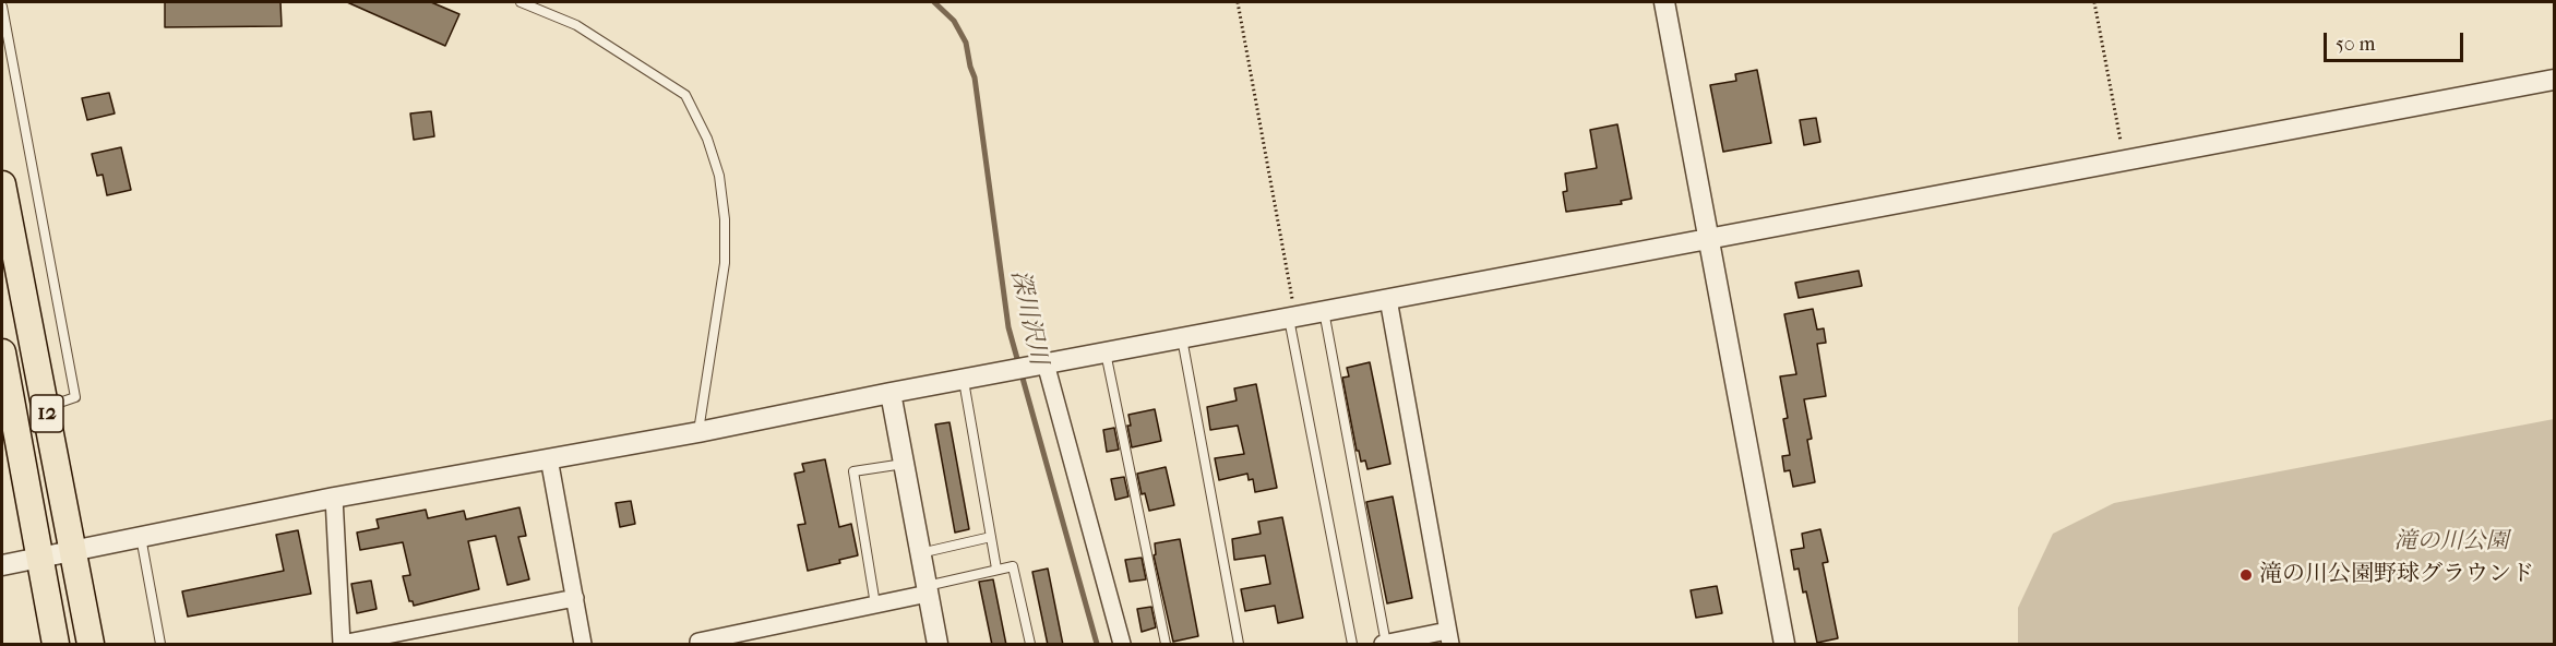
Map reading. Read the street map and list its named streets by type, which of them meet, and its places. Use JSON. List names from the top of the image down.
{
  "streets": {
    "highway": ["12"]
  },
  "water": ["深川沢川"],
  "parks": ["滝の川公園"],
  "places": ["滝の川公園野球グラウンド"],
  "scale_bar": "50 m"
}
